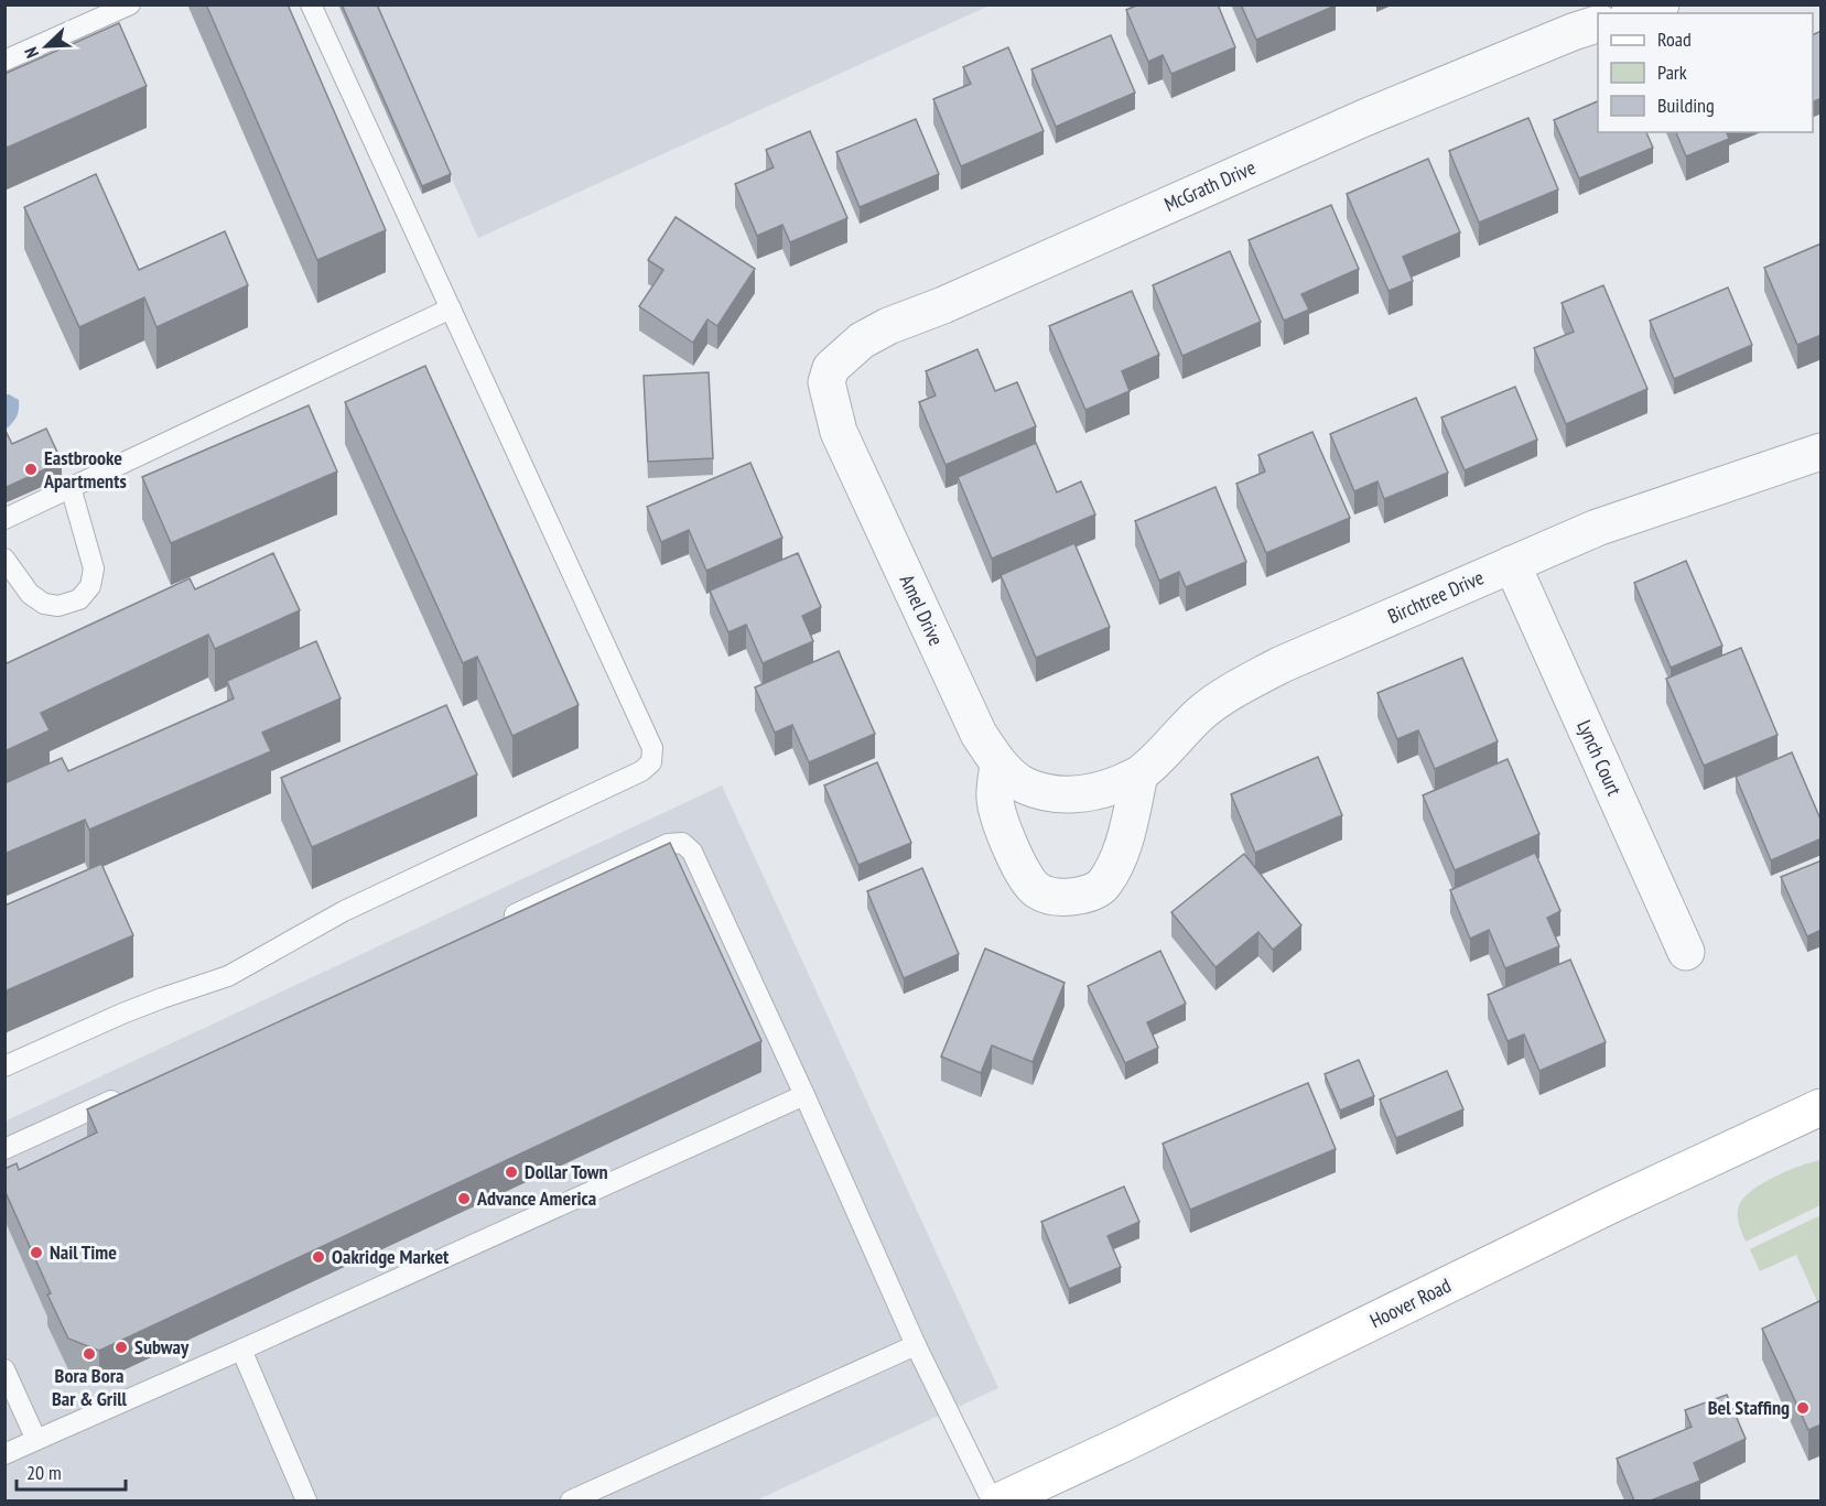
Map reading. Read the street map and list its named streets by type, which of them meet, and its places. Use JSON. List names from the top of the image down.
{
  "streets": {
    "main road": ["Hoover Road"],
    "street": [
      "McGrath Drive",
      "Birchtree Drive",
      "Amel Drive",
      "Lynch Court"
    ]
  },
  "crossings": [
    ["McGrath Drive", "Amel Drive"],
    ["Birchtree Drive", "Amel Drive"],
    ["Birchtree Drive", "Lynch Court"]
  ],
  "places": [
    "Eastbrooke Apartments",
    "Dollar Town",
    "Advance America",
    "Nail Time",
    "Oakridge Market",
    "Subway",
    "Bora Bora Bar & Grill",
    "Bel Staffing"
  ],
  "legend": ["Road", "Park", "Building"],
  "scale_bar": "20 m",
  "north": "bottom left"
}
